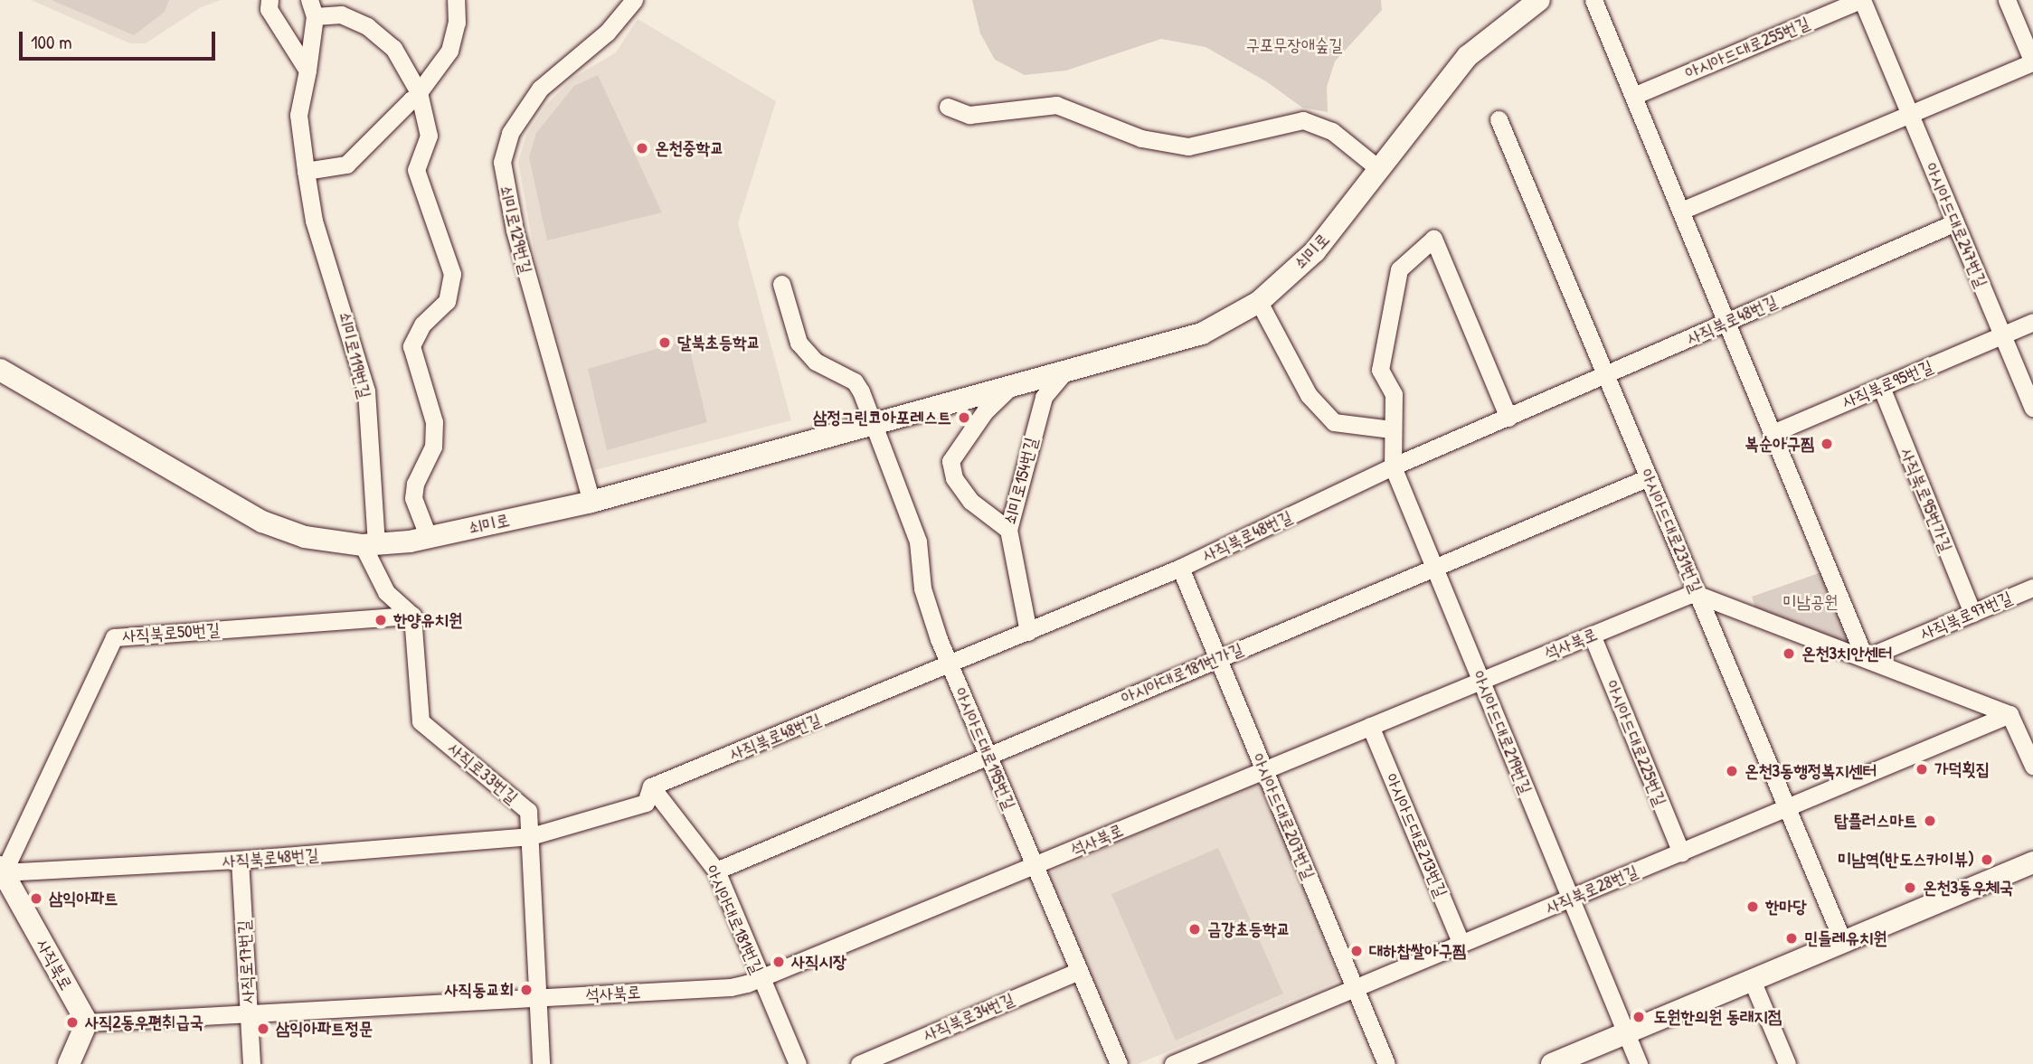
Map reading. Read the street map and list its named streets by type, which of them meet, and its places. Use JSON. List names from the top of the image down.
{
  "streets": {
    "main road": ["쇠미로", "사직북로"],
    "street": [
      "아시아드대로255번길",
      "아시아드대로247번길",
      "쇠미로129번길",
      "사직북로48번길",
      "쇠미로119번길",
      "사직북로95번길",
      "쇠미로154번길",
      "사직북로95번가길",
      "아시아드대로231번길",
      "사직북로97번길",
      "사직북로50번길",
      "석사북로",
      "아시아대로181번가길",
      "아시아드대로219번길",
      "아시아드대로225번길",
      "아시아드대로195번길",
      "사직로33번길",
      "아시아드대로207번길",
      "아시아드대로213번길",
      "사직북로28번길",
      "아시아대로181번길",
      "사직로17번길",
      "사직북로34번길"
    ]
  },
  "crossings": [
    ["아시아드대로255번길", "아시아드대로247번길"],
    ["아시아드대로247번길", "사직북로48번길"],
    ["아시아드대로247번길", "사직북로95번길"],
    ["쇠미로129번길", "쇠미로"],
    ["쇠미로", "쇠미로119번길"],
    ["쇠미로", "쇠미로154번길"],
    ["쇠미로", "아시아드대로195번길"],
    ["사직북로48번길", "쇠미로154번길"],
    ["사직북로48번길", "아시아드대로231번길"],
    ["사직북로48번길", "사직북로50번길"],
    ["사직북로48번길", "아시아드대로219번길"],
    ["사직북로48번길", "아시아드대로195번길"],
    ["사직북로48번길", "사직로33번길"],
    ["사직북로48번길", "아시아드대로207번길"],
    ["사직북로48번길", "아시아대로181번길"],
    ["사직북로48번길", "사직로17번길"],
    ["사직북로48번길", "사직북로"],
    ["사직북로95번길", "사직북로95번가길"],
    ["사직북로95번가길", "사직북로97번길"],
    ["아시아드대로231번길", "석사북로"],
    ["아시아드대로231번길", "아시아대로181번가길"],
    ["아시아드대로231번길", "사직북로28번길"],
    ["사직북로50번길", "사직로33번길"],
    ["사직북로50번길", "사직북로"],
    ["석사북로", "아시아드대로219번길"],
    ["석사북로", "아시아드대로225번길"],
    ["석사북로", "아시아드대로195번길"],
    ["석사북로", "사직로33번길"],
    ["석사북로", "아시아드대로207번길"],
    ["석사북로", "아시아드대로213번길"],
    ["석사북로", "아시아대로181번길"],
    ["석사북로", "사직로17번길"],
    ["석사북로", "사직북로"],
    ["아시아대로181번가길", "아시아드대로219번길"],
    ["아시아대로181번가길", "아시아드대로195번길"],
    ["아시아대로181번가길", "아시아드대로207번길"],
    ["아시아대로181번가길", "아시아대로181번길"],
    ["아시아드대로219번길", "사직북로28번길"],
    ["아시아드대로225번길", "사직북로28번길"],
    ["아시아드대로195번길", "사직북로34번길"],
    ["아시아드대로207번길", "사직북로28번길"],
    ["아시아드대로213번길", "사직북로28번길"]
  ],
  "parks": ["구포무장애숲길", "미남공원"],
  "places": [
    "온천중학교",
    "달북초등학교",
    "삼정그린코아포레스트",
    "복순아구찜",
    "한양유치원",
    "온천3치안센터",
    "가덕횟집",
    "온천3동행정복지센터",
    "탑플러스마트",
    "미남역(반도스카이뷰)",
    "온천3동우체국",
    "삼익아파트",
    "한마당",
    "금강초등학교",
    "민들레유치원",
    "대하찹쌀아구찜",
    "사직시장",
    "사직동교회",
    "도원한의원 동래지점",
    "사직2동우편취급국",
    "삼익아파트정문"
  ],
  "scale_bar": "100 m"
}
